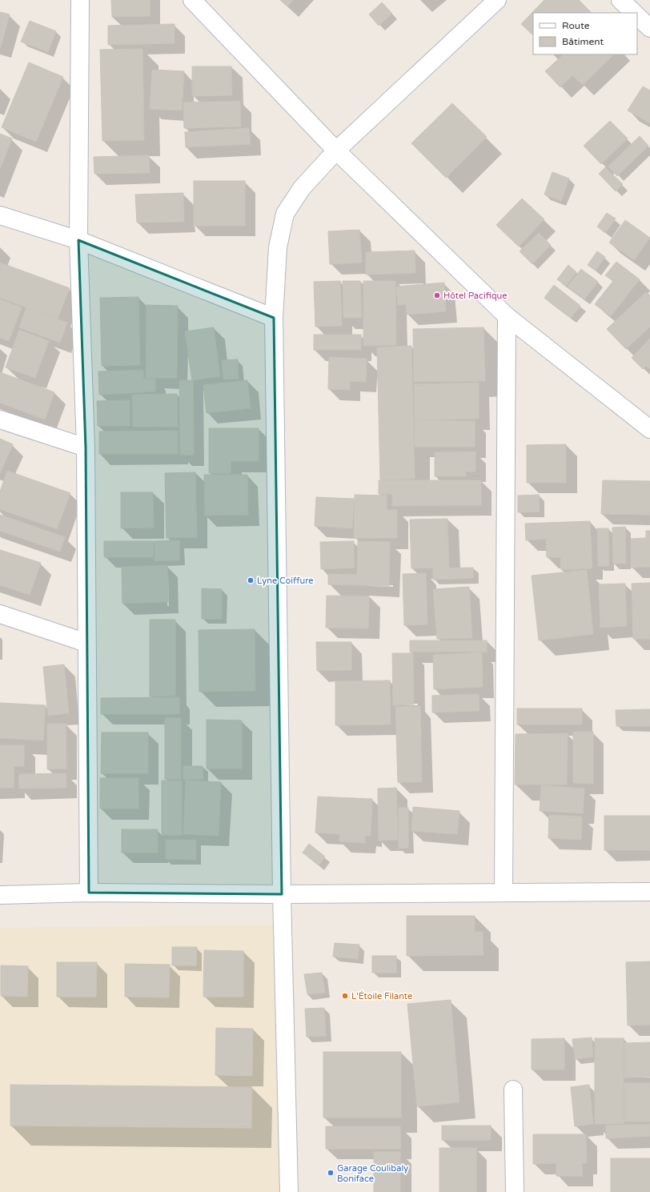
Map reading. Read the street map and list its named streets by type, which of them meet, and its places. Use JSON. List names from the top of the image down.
{
  "places": [
    "Hôtel Pacifique",
    "Lyne Coiffure",
    "L'Étoile Filante",
    "Garage Coulibaly Boniface"
  ],
  "legend": ["Route", "Bâtiment"]
}
